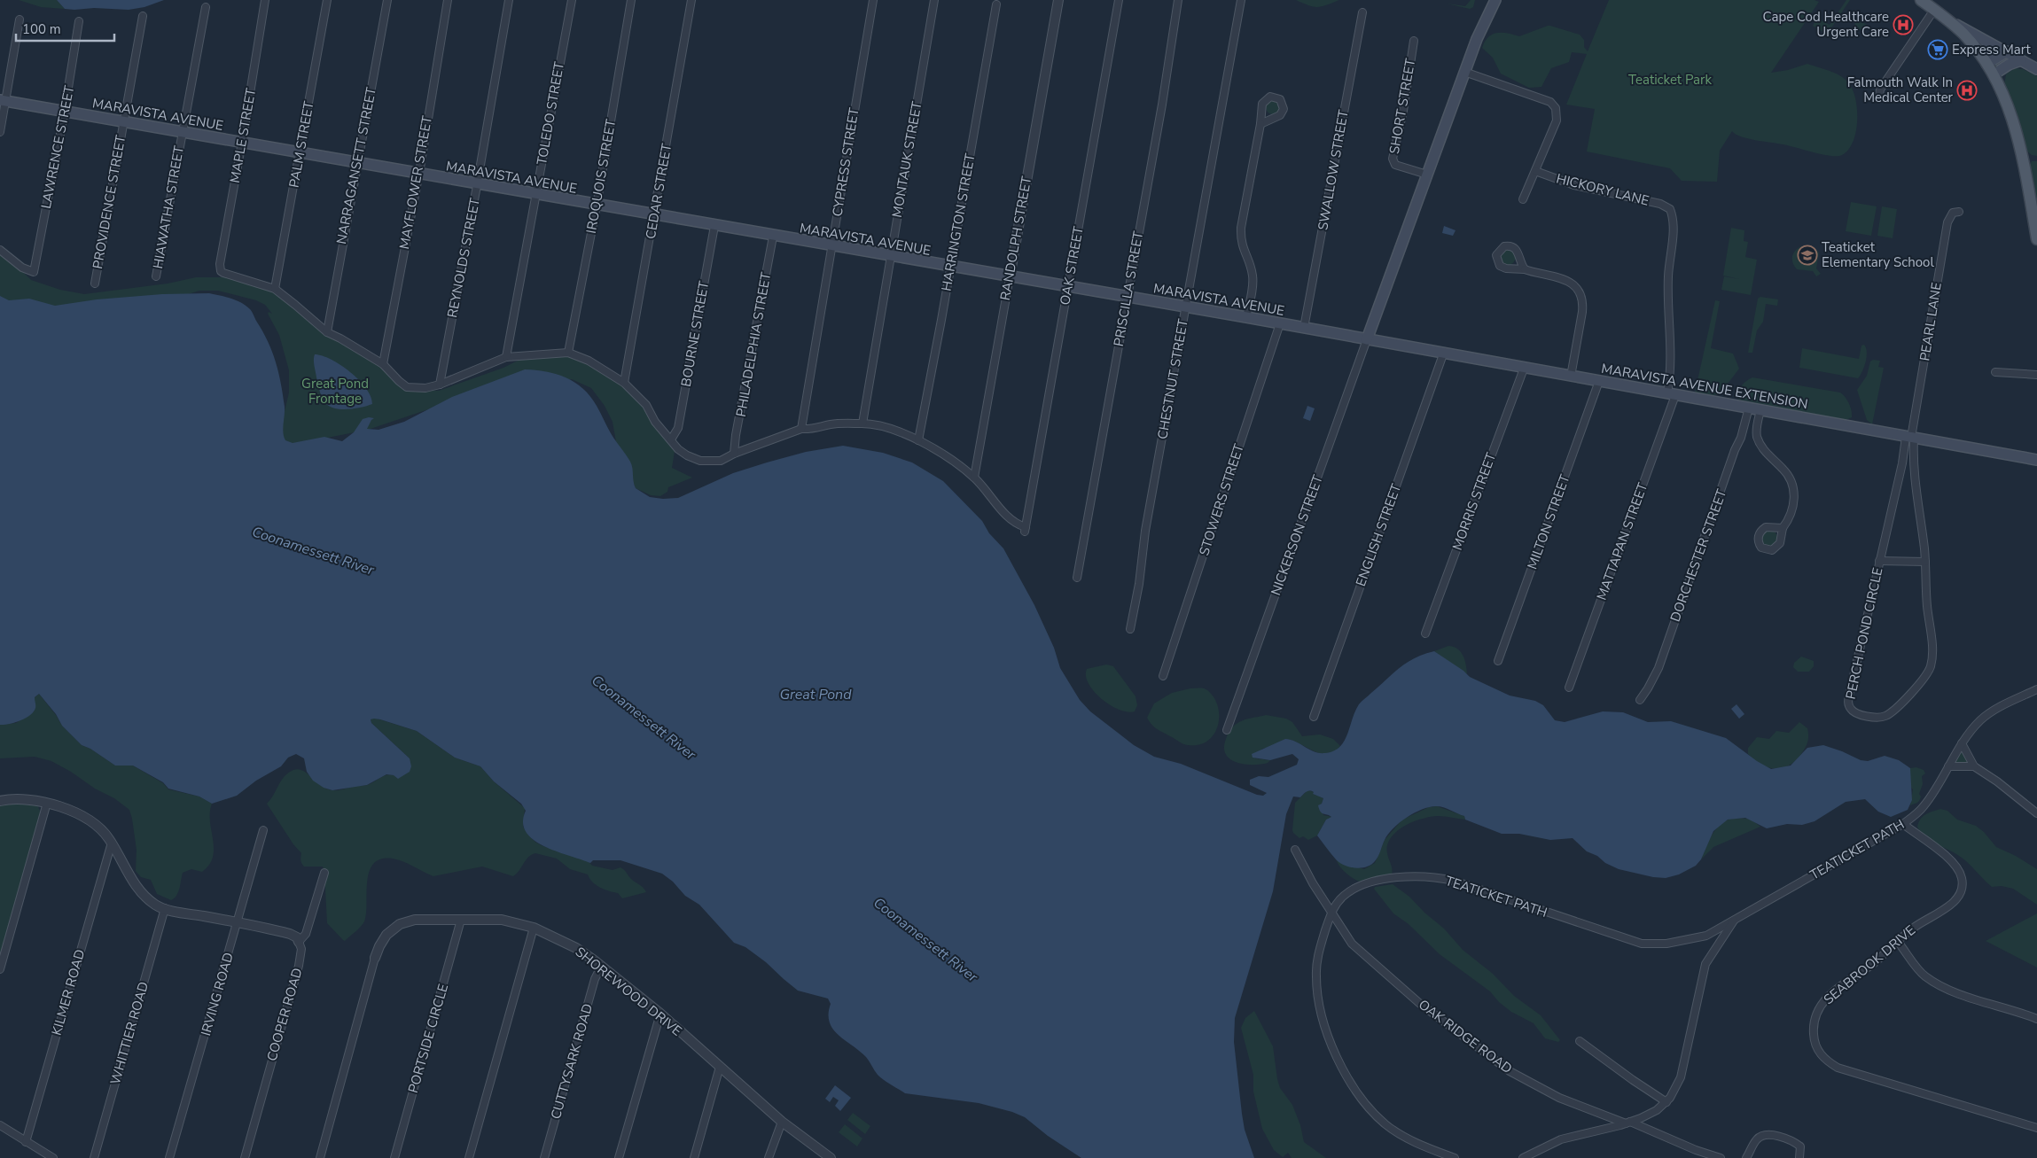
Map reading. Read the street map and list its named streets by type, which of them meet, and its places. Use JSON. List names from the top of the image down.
{
  "streets": {
    "main road": ["MARAVISTA AVENUE", "MARAVISTA AVENUE EXTENSION"],
    "street": [
      "SHORT STREET",
      "TOLEDO STREET",
      "MAPLE STREET",
      "PALM STREET",
      "LAWRENCE STREET",
      "MONTAUK STREET",
      "CYPRESS STREET",
      "NARRAGANSETT STREET",
      "SWALLOW STREET",
      "IROQUOIS STREET",
      "MAYFLOWER STREET",
      "HICKORY LANE",
      "CEDAR STREET",
      "PROVIDENCE STREET",
      "HIAWATHA STREET",
      "HARRINGTON STREET",
      "RANDOLPH STREET",
      "REYNOLDS STREET",
      "OAK STREET",
      "PRISCILLA STREET",
      "PEARL LANE",
      "BOURNE STREET",
      "PHILADELPHIA STREET",
      "CHESTNUT STREET",
      "STOWERS STREET",
      "MORRIS STREET",
      "MILTON STREET",
      "NICKERSON STREET",
      "ENGLISH STREET",
      "MATTAPAN STREET",
      "DORCHESTER STREET",
      "PERCH POND CIRCLE",
      "TEATICKET PATH",
      "SEABROOK DRIVE",
      "SHOREWOOD DRIVE",
      "KILMER ROAD",
      "IRVING ROAD",
      "COOPER ROAD",
      "WHITTIER ROAD",
      "OAK RIDGE ROAD",
      "PORTSIDE CIRCLE",
      "CUTTYSARK ROAD"
    ]
  },
  "crossings": [
    ["TOLEDO STREET", "MARAVISTA AVENUE"],
    ["MARAVISTA AVENUE", "MAPLE STREET"],
    ["MARAVISTA AVENUE", "PALM STREET"],
    ["MARAVISTA AVENUE", "LAWRENCE STREET"],
    ["MARAVISTA AVENUE", "MONTAUK STREET"],
    ["MARAVISTA AVENUE", "CYPRESS STREET"],
    ["MARAVISTA AVENUE", "NARRAGANSETT STREET"],
    ["MARAVISTA AVENUE", "SWALLOW STREET"],
    ["MARAVISTA AVENUE", "IROQUOIS STREET"],
    ["MARAVISTA AVENUE", "MAYFLOWER STREET"],
    ["MARAVISTA AVENUE", "CEDAR STREET"],
    ["MARAVISTA AVENUE", "PROVIDENCE STREET"],
    ["MARAVISTA AVENUE", "HIAWATHA STREET"],
    ["MARAVISTA AVENUE", "HARRINGTON STREET"],
    ["MARAVISTA AVENUE", "RANDOLPH STREET"],
    ["MARAVISTA AVENUE", "REYNOLDS STREET"],
    ["MARAVISTA AVENUE", "OAK STREET"],
    ["MARAVISTA AVENUE", "PRISCILLA STREET"],
    ["MARAVISTA AVENUE", "BOURNE STREET"],
    ["MARAVISTA AVENUE", "PHILADELPHIA STREET"],
    ["MARAVISTA AVENUE", "CHESTNUT STREET"],
    ["MARAVISTA AVENUE", "MARAVISTA AVENUE EXTENSION"],
    ["MARAVISTA AVENUE", "STOWERS STREET"],
    ["MARAVISTA AVENUE", "NICKERSON STREET"],
    ["MAPLE STREET", "PALM STREET"],
    ["HICKORY LANE", "MATTAPAN STREET"],
    ["RANDOLPH STREET", "OAK STREET"],
    ["PEARL LANE", "MARAVISTA AVENUE EXTENSION"],
    ["PEARL LANE", "PERCH POND CIRCLE"],
    ["MARAVISTA AVENUE EXTENSION", "MORRIS STREET"],
    ["MARAVISTA AVENUE EXTENSION", "MILTON STREET"],
    ["MARAVISTA AVENUE EXTENSION", "NICKERSON STREET"],
    ["MARAVISTA AVENUE EXTENSION", "ENGLISH STREET"],
    ["MARAVISTA AVENUE EXTENSION", "MATTAPAN STREET"],
    ["MARAVISTA AVENUE EXTENSION", "DORCHESTER STREET"],
    ["MARAVISTA AVENUE EXTENSION", "PERCH POND CIRCLE"],
    ["TEATICKET PATH", "SEABROOK DRIVE"],
    ["TEATICKET PATH", "OAK RIDGE ROAD"],
    ["SHOREWOOD DRIVE", "PORTSIDE CIRCLE"],
    ["SHOREWOOD DRIVE", "CUTTYSARK ROAD"]
  ],
  "water": ["Coonamessett River", "Great Pond"],
  "parks": ["Teaticket Park", "Great Pond Frontage"],
  "places": {
    "hospital": ["Cape Cod Healthcare Urgent Care", "Falmouth Walk In Medical Center"],
    "supermarket": ["Express Mart"],
    "school or university": ["Teaticket Elementary School"]
  },
  "scale_bar": "100 m"
}
